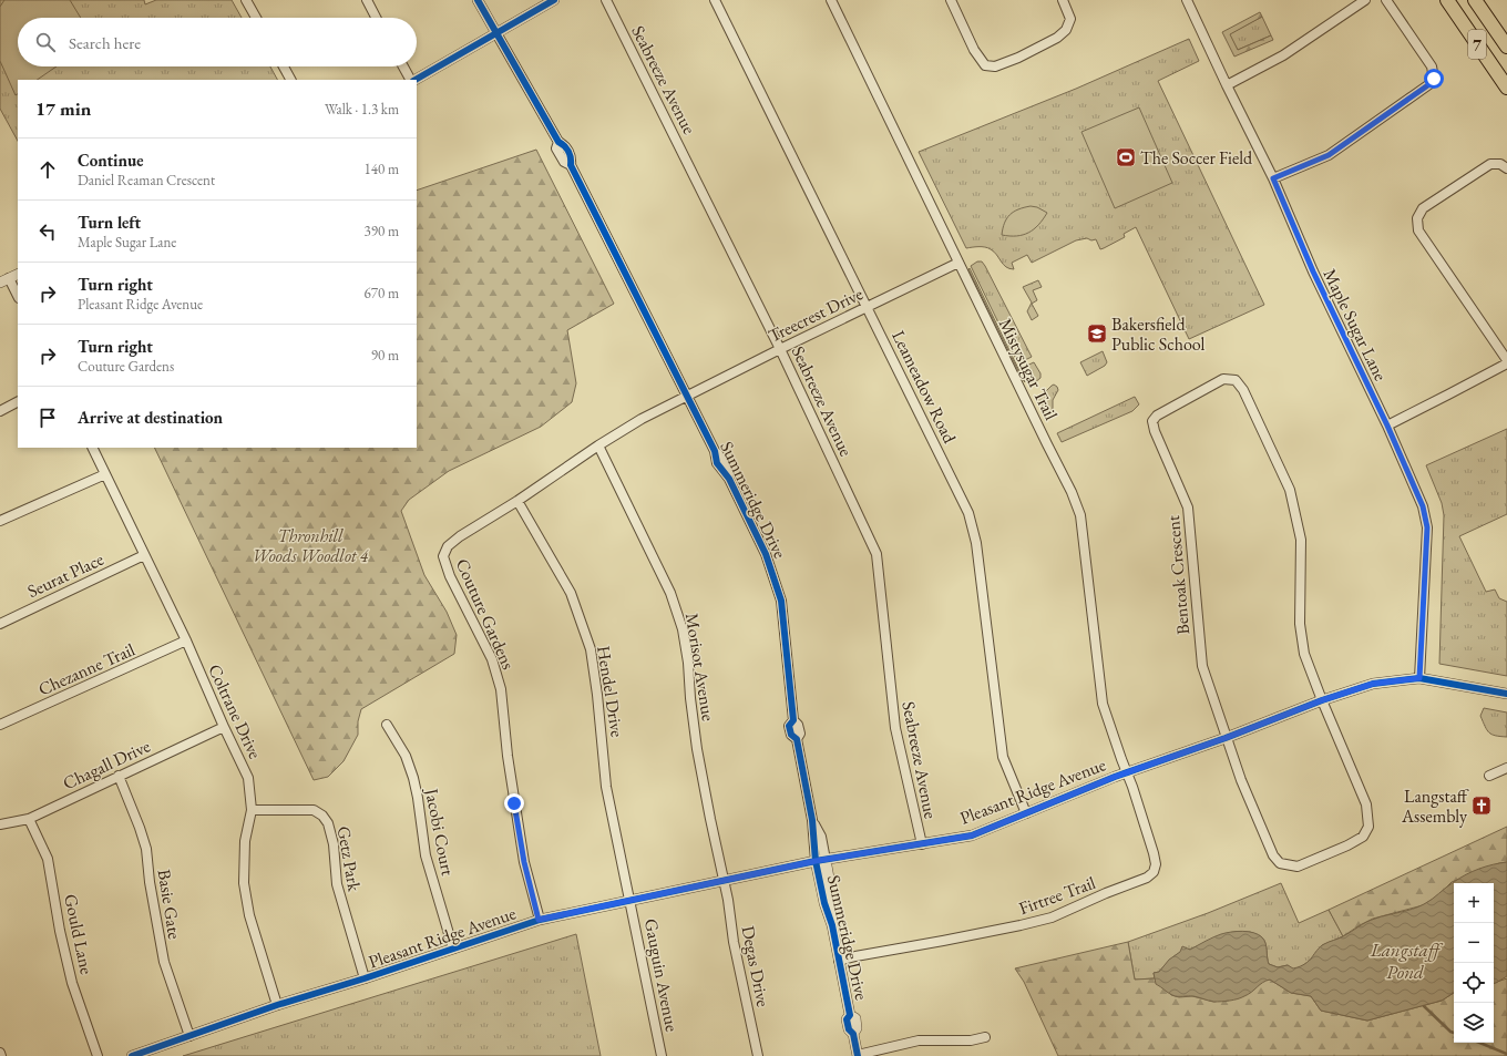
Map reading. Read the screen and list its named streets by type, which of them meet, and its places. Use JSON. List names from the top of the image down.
{
  "streets": {
    "main road": ["7"],
    "street": [
      "Seabreeze Avenue",
      "Treecrest Drive",
      "Maple Sugar Lane",
      "Mistysugar Trail",
      "Leameadow Road",
      "Summeridge Drive",
      "Seurat Place",
      "Bentoak Crescent",
      "Couture Gardens",
      "Morisot Avenue",
      "Chezanne Trail",
      "Hendel Drive",
      "Coltrane Drive",
      "Chagall Drive",
      "Pleasant Ridge Avenue",
      "Jacobi Court",
      "Getz Park",
      "Firtree Trail",
      "Basie Gate",
      "Gould Lane",
      "Degas Drive",
      "Gauguin Avenue"
    ]
  },
  "crossings": [
    ["Seabreeze Avenue", "Treecrest Drive"],
    ["Seabreeze Avenue", "Pleasant Ridge Avenue"],
    ["Treecrest Drive", "Mistysugar Trail"],
    ["Treecrest Drive", "Leameadow Road"],
    ["Treecrest Drive", "Summeridge Drive"],
    ["Treecrest Drive", "Couture Gardens"],
    ["Maple Sugar Lane", "Pleasant Ridge Avenue"],
    ["Mistysugar Trail", "Pleasant Ridge Avenue"],
    ["Mistysugar Trail", "Firtree Trail"],
    ["Leameadow Road", "Pleasant Ridge Avenue"],
    ["Summeridge Drive", "Couture Gardens"],
    ["Summeridge Drive", "Pleasant Ridge Avenue"],
    ["Summeridge Drive", "Firtree Trail"],
    ["Seurat Place", "Coltrane Drive"],
    ["Bentoak Crescent", "Pleasant Ridge Avenue"],
    ["Couture Gardens", "Morisot Avenue"],
    ["Couture Gardens", "Hendel Drive"],
    ["Couture Gardens", "Pleasant Ridge Avenue"],
    ["Morisot Avenue", "Pleasant Ridge Avenue"],
    ["Morisot Avenue", "Degas Drive"],
    ["Chezanne Trail", "Coltrane Drive"],
    ["Hendel Drive", "Pleasant Ridge Avenue"],
    ["Hendel Drive", "Gauguin Avenue"],
    ["Coltrane Drive", "Chagall Drive"],
    ["Coltrane Drive", "Pleasant Ridge Avenue"],
    ["Coltrane Drive", "Getz Park"],
    ["Chagall Drive", "Basie Gate"],
    ["Chagall Drive", "Gould Lane"],
    ["Pleasant Ridge Avenue", "Jacobi Court"],
    ["Pleasant Ridge Avenue", "Getz Park"],
    ["Pleasant Ridge Avenue", "Firtree Trail"],
    ["Pleasant Ridge Avenue", "Basie Gate"],
    ["Pleasant Ridge Avenue", "Degas Drive"],
    ["Pleasant Ridge Avenue", "Gauguin Avenue"]
  ],
  "water": ["Langstaff Pond"],
  "parks": ["Thronhill Woods Woodlot 4"],
  "places": {
    "sports": ["The Soccer Field"],
    "school or university": ["Bakersfield Public School"],
    "church": ["Langstaff Assembly"]
  },
  "page": {
    "search": "Search here",
    "heading": ["17 min", "Walk · 1.3 km"],
    "list": [
      ["Continue", "Daniel Reaman Crescent", "140 m"],
      ["Turn left", "Maple Sugar Lane", "390 m"],
      ["Turn right", "Pleasant Ridge Avenue", "670 m"],
      ["Turn right", "Couture Gardens", "90 m"],
      "Arrive at destination"
    ],
    "map_buttons": ["+", "−"]
  }
}
